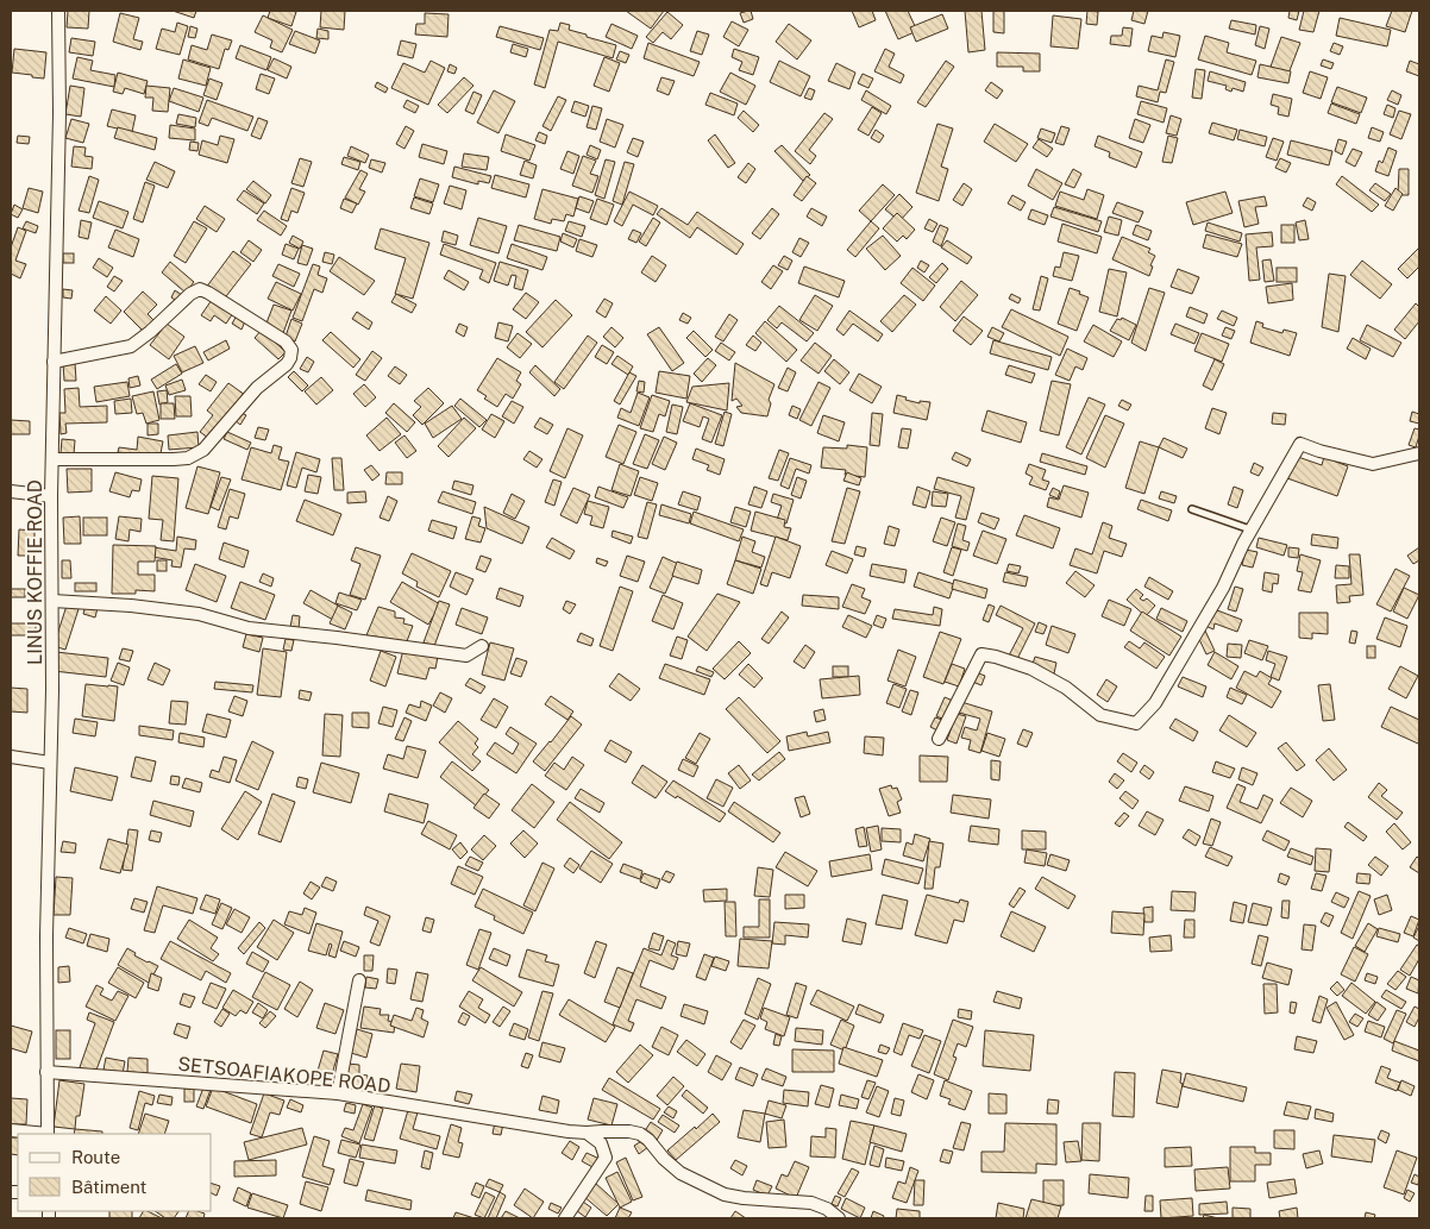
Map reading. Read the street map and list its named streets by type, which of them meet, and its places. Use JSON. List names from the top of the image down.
{
  "streets": {
    "street": ["LINUS KOFFIE ROAD", "SETSOAFIAKOPE ROAD"]
  },
  "crossings": [
    ["LINUS KOFFIE ROAD", "SETSOAFIAKOPE ROAD"]
  ],
  "legend": ["Route", "Bâtiment"]
}
